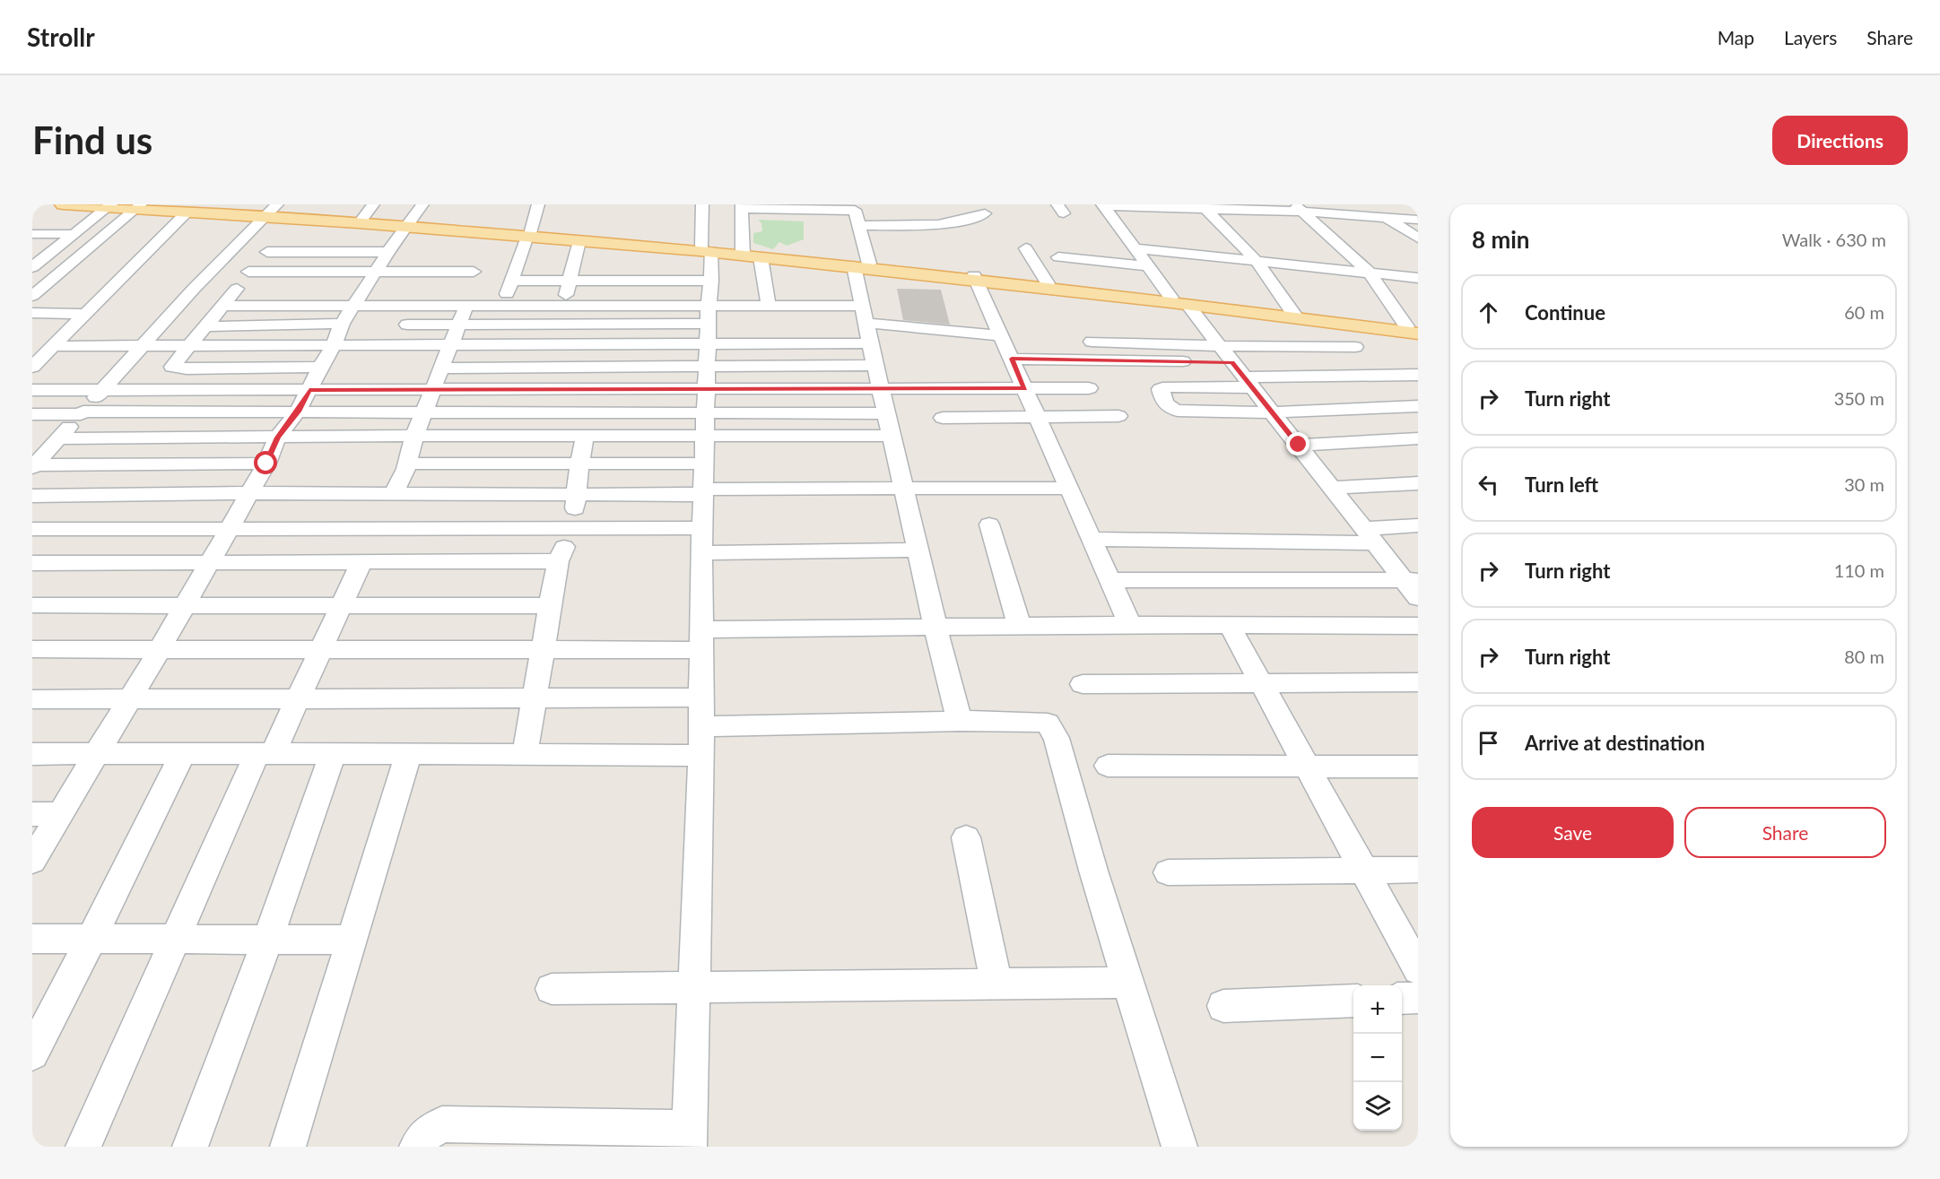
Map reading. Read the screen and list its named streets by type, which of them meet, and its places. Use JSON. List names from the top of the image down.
{
  "page": {
    "header": "Strollr",
    "nav": ["Map", "Layers", "Share"],
    "buttons": [
      "Directions",
      ["Save", "Share"]
    ],
    "title": "Find us",
    "heading": ["8 min", "Walk · 630 m"],
    "list": [
      ["Continue", "60 m"],
      ["Turn right", "350 m"],
      ["Turn left", "30 m"],
      ["Turn right", "110 m"],
      ["Turn right", "80 m"],
      "Arrive at destination"
    ],
    "map_buttons": ["+", "−"]
  }
}
